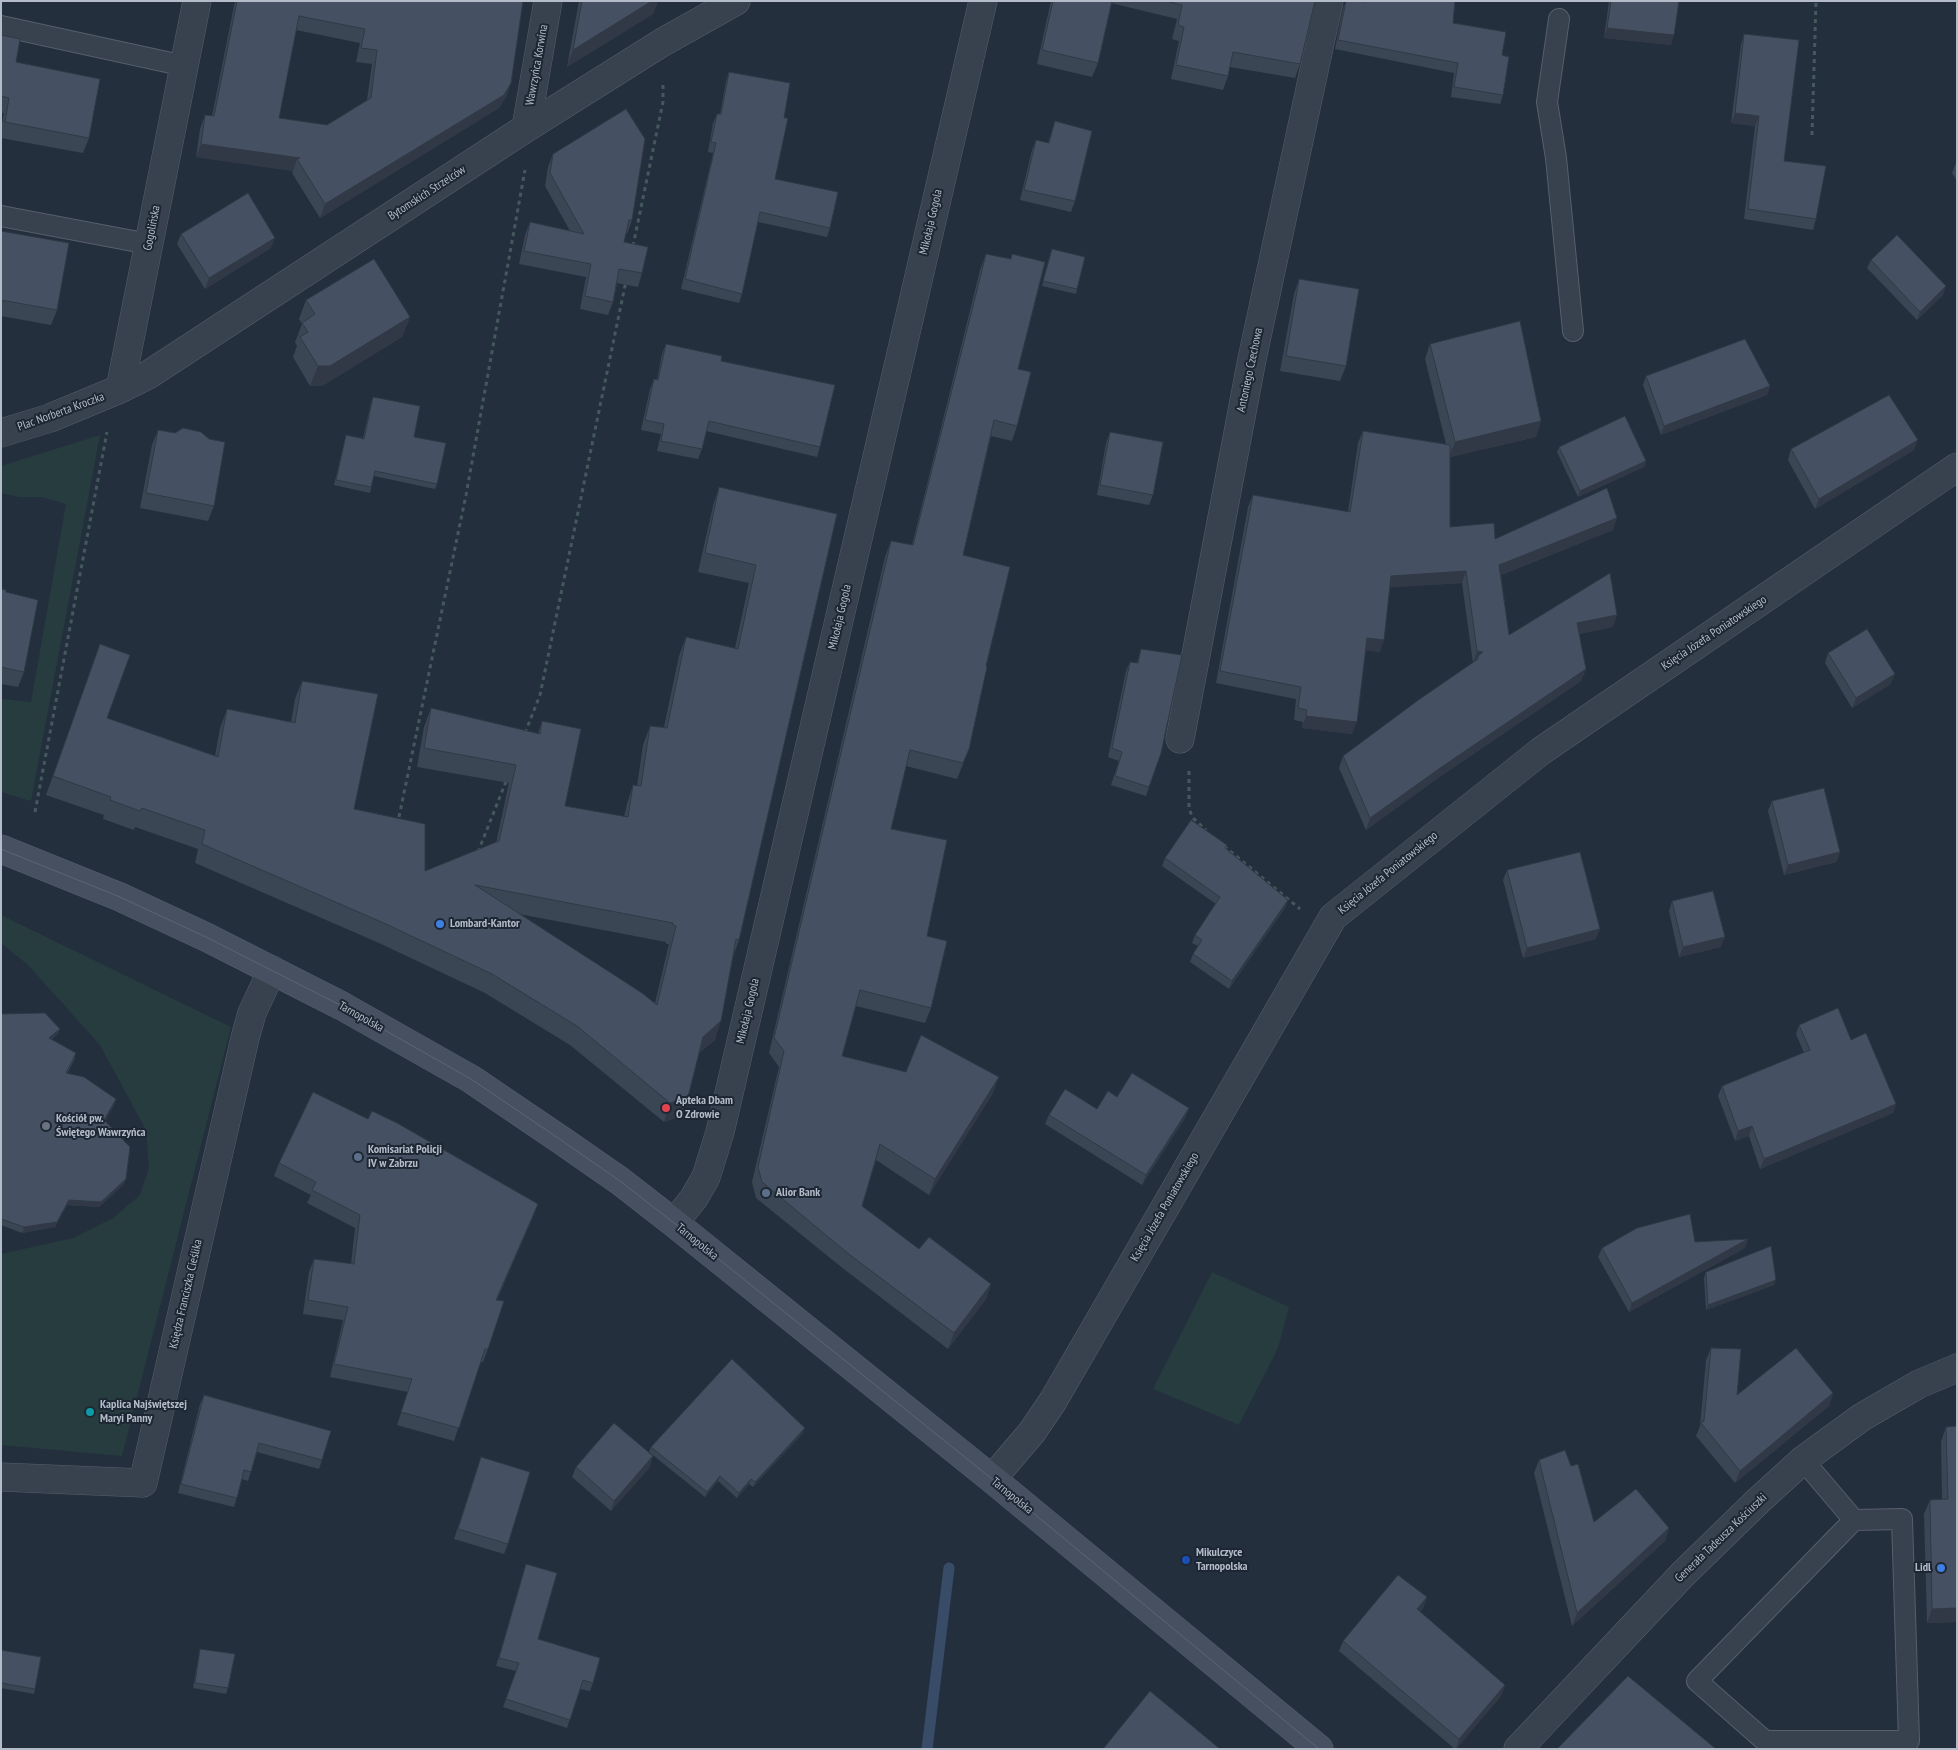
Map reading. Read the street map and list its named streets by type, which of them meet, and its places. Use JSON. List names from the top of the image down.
{
  "streets": {
    "main road": ["Tarnopolska"],
    "street": [
      "Wawrzyńca Korwina",
      "Bytomskich Strzelców",
      "Mikołaja Gogola",
      "Gogolińska",
      "Antoniego Czechowa",
      "Plac Norberta Kroczka",
      "Księcia Józefa Poniatowskiego",
      "Księdza Franciszka Cieślika",
      "Generała Tadeusza Kościuszki"
    ]
  },
  "crossings": [
    ["Wawrzyńca Korwina", "Bytomskich Strzelców"],
    ["Bytomskich Strzelców", "Gogolińska"],
    ["Bytomskich Strzelców", "Plac Norberta Kroczka"],
    ["Mikołaja Gogola", "Tarnopolska"],
    ["Gogolińska", "Plac Norberta Kroczka"],
    ["Księcia Józefa Poniatowskiego", "Tarnopolska"],
    ["Tarnopolska", "Księdza Franciszka Cieślika"]
  ],
  "places": [
    "Lombard-Kantor",
    "Apteka Dbam O Zdrowie",
    "Kościół pw. Świętego Wawrzyńca",
    "Komisariat Policji IV w Zabrzu",
    "Alior Bank",
    "Kaplica Najświętszej Maryi Panny",
    "Mikulczyce Tarnopolska",
    "Lidl"
  ]
}
